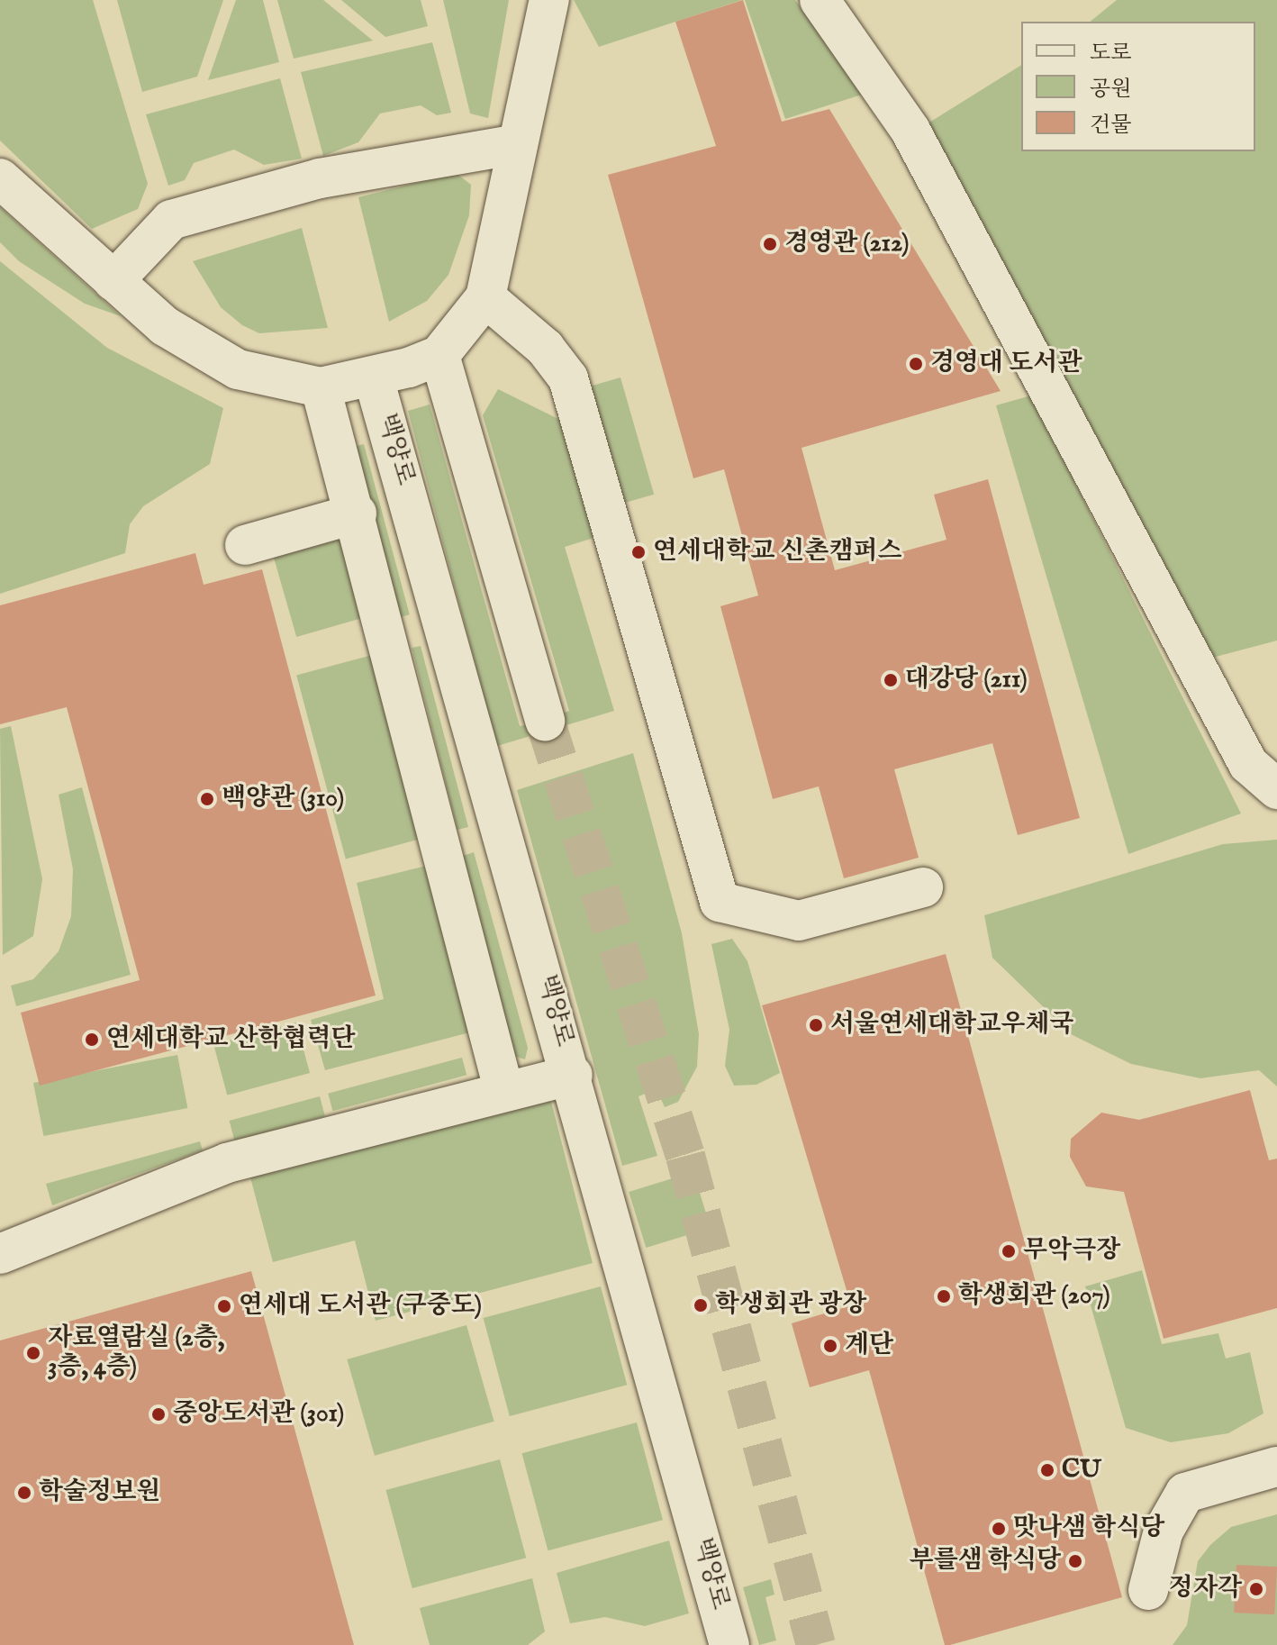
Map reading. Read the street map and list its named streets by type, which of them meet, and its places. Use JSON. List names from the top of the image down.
{
  "streets": {
    "street": ["백양로"]
  },
  "places": [
    "경영관 (212)",
    "경영대 도서관",
    "연세대학교 신촌캠퍼스",
    "대강당 (211)",
    "백양관 (310)",
    "서울연세대학교우체국",
    "연세대학교 산학협력단",
    "무악극장",
    "학생회관 (207)",
    "학생회관 광장",
    "연세대 도서관 (구중도)",
    "계단",
    "자료열람실 (2층, 3층, 4층)",
    "중앙도서관 (301)",
    "CU",
    "학술정보원",
    "맛나샘 학식당",
    "부를샘 학식당",
    "정자각"
  ],
  "legend": ["도로", "공원", "건물"]
}
